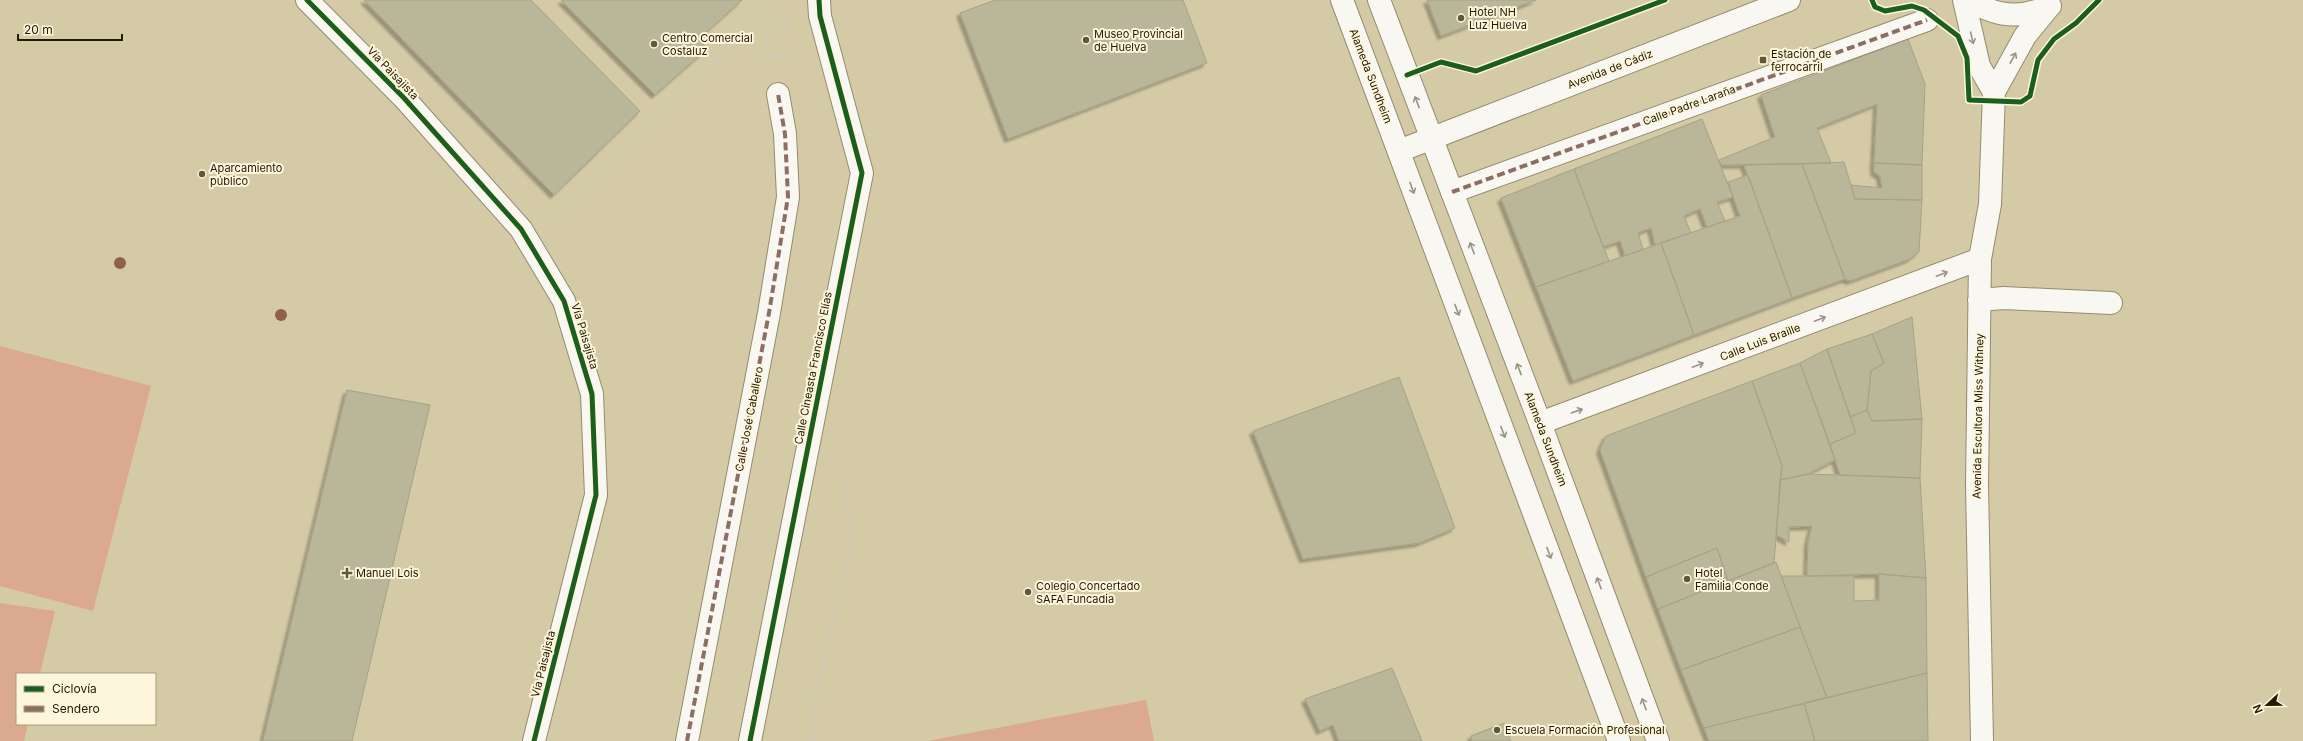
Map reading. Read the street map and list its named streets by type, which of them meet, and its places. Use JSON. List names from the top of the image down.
{
  "streets": {
    "street": [
      "Avenida de Cádiz",
      "Vía Paisajista",
      "Alameda Sundheim",
      "Calle Padre Laraña",
      "Calle Luis Braille",
      "Calle Cineasta Francisco Elías",
      "Avenida Escultora Miss Withney",
      "Calle José Caballero"
    ]
  },
  "crossings": [
    ["Avenida de Cádiz", "Alameda Sundheim"],
    ["Alameda Sundheim", "Calle Padre Laraña"],
    ["Alameda Sundheim", "Calle Luis Braille"],
    ["Calle Luis Braille", "Avenida Escultora Miss Withney"]
  ],
  "one_way": ["Calle Luis Braille"],
  "places": {
    "other": [
      "Hotel NH Luz Huelva",
      "Museo Provincial de Huelva",
      "Centro Comercial Costaluz",
      "Aparcamiento público",
      "Hotel Familia Conde",
      "Colegio Concertado SAFA Funcadia",
      "Escuela Formación Profesional"
    ],
    "transit": ["Estación de ferrocarril"],
    "health": ["Manuel Lois"]
  },
  "legend": ["Ciclovía", "Sendero"],
  "scale_bar": "20 m",
  "north": "left"
}
